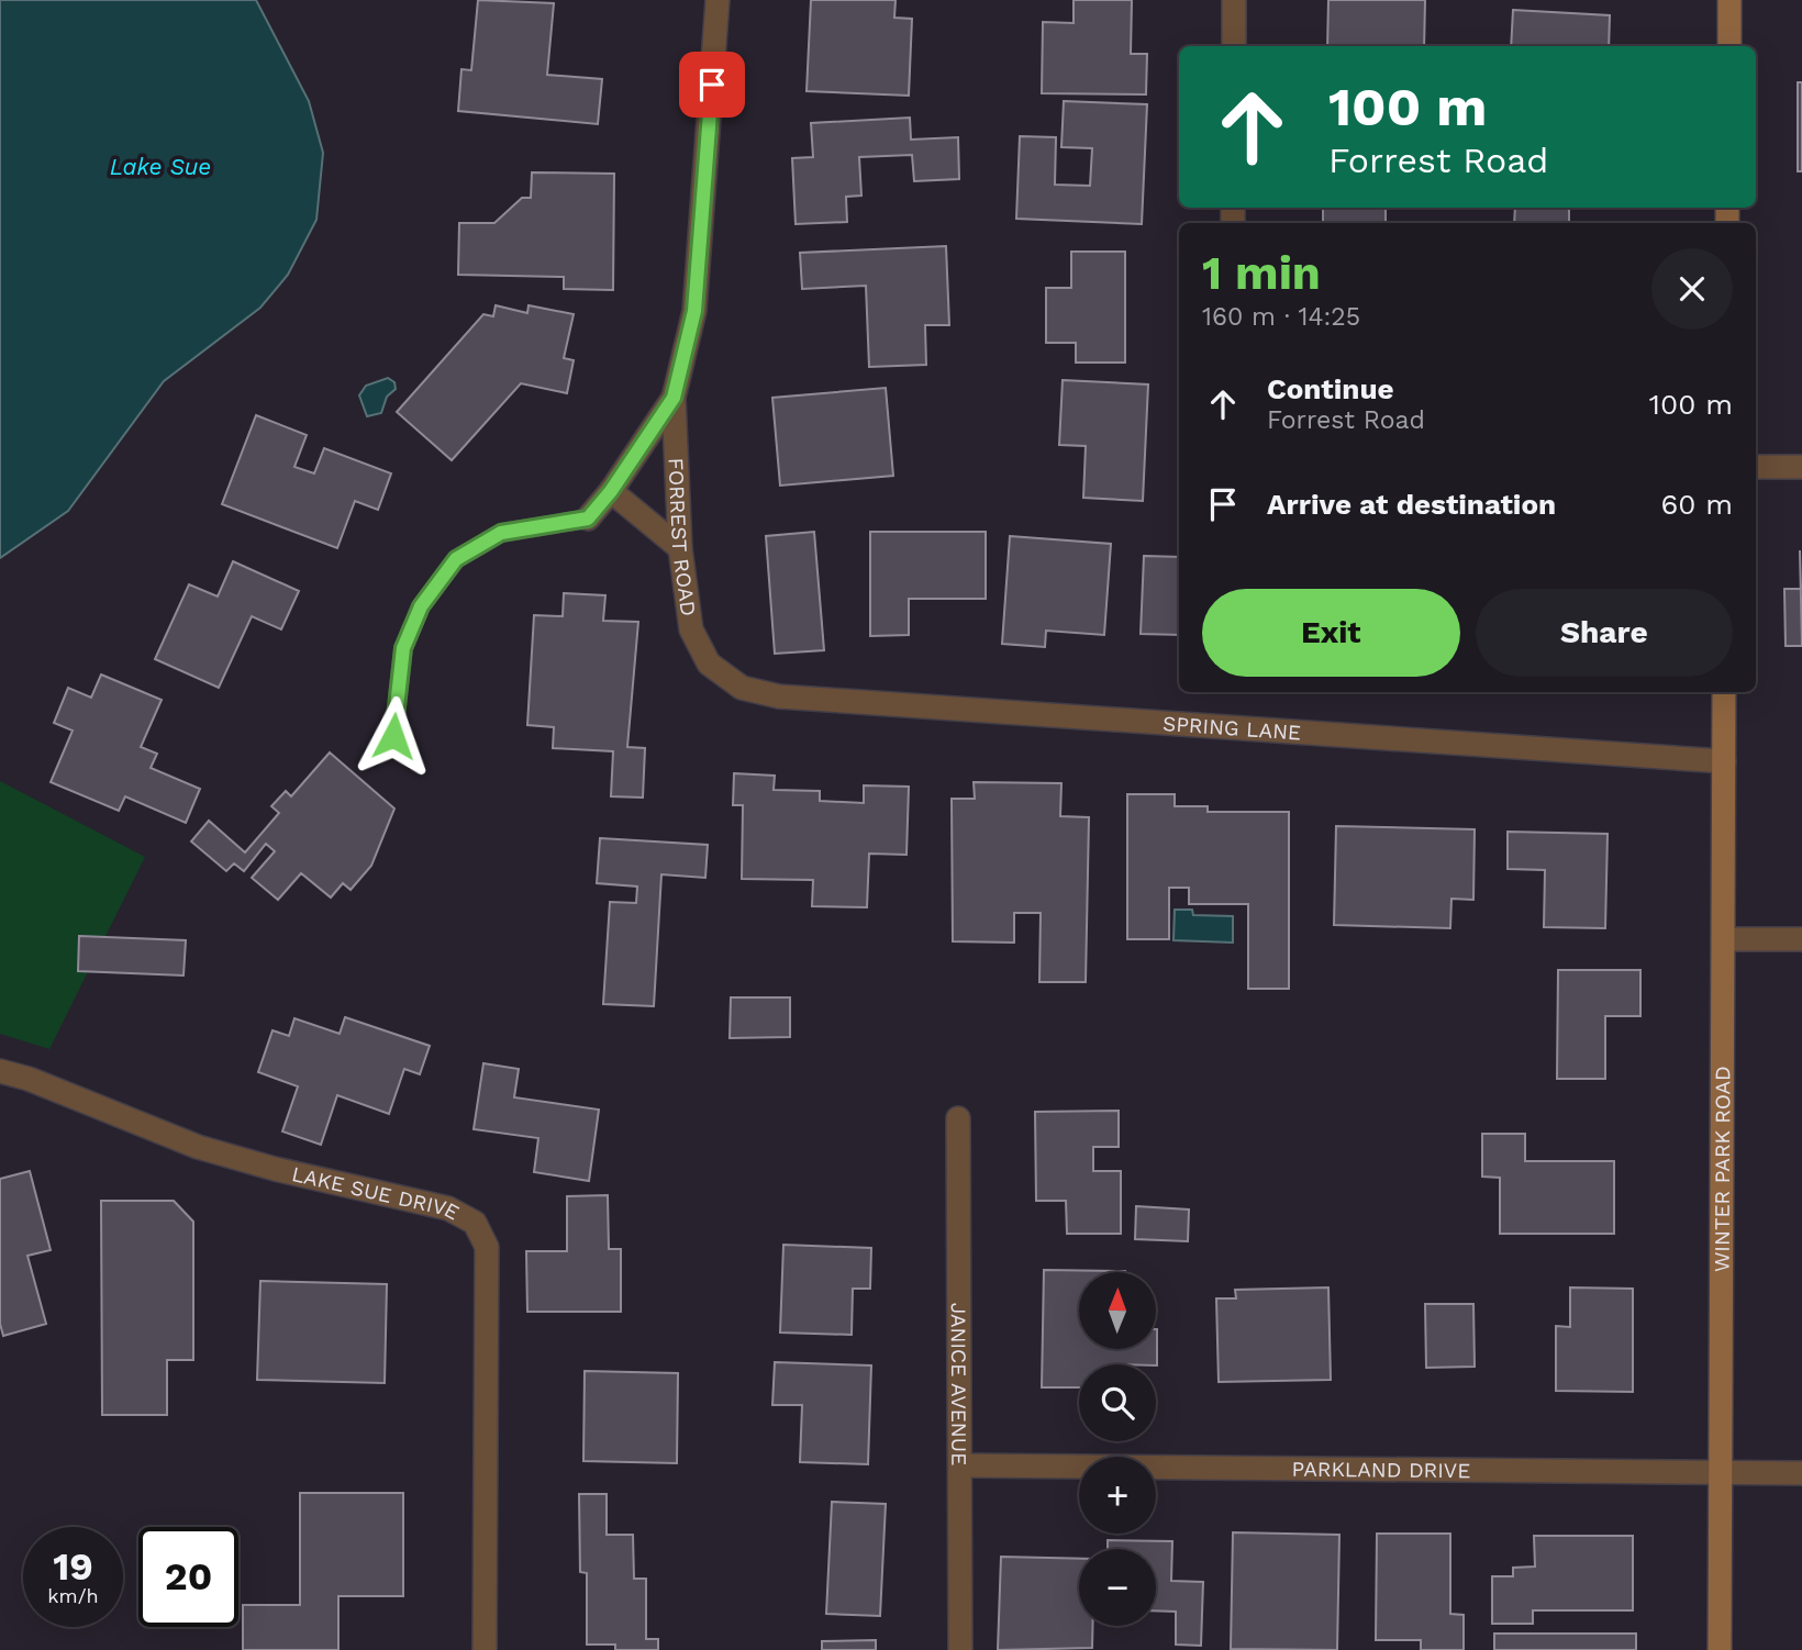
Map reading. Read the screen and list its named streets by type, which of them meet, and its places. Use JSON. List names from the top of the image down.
{
  "streets": {
    "street": [
      "FORREST ROAD",
      "SPRING LANE",
      "WINTER PARK ROAD",
      "LAKE SUE DRIVE",
      "JANICE AVENUE",
      "PARKLAND DRIVE"
    ]
  },
  "crossings": [
    ["FORREST ROAD", "SPRING LANE"],
    ["SPRING LANE", "WINTER PARK ROAD"],
    ["WINTER PARK ROAD", "PARKLAND DRIVE"],
    ["JANICE AVENUE", "PARKLAND DRIVE"]
  ],
  "water": ["Lake Sue"],
  "north": "top",
  "page": {
    "turn": ["100 m", "Forrest Road"],
    "heading": ["1 min", "160 m · 14:25"],
    "list": [
      {
        "name": "Continue",
        "note": "Forrest Road",
        "value": "100 m"
      },
      {
        "name": "Arrive at destination",
        "value": "60 m"
      }
    ],
    "buttons": ["Exit", "Share"],
    "map_buttons": ["+", "−"],
    "speed": "19 km/h",
    "limit": "20"
  }
}
